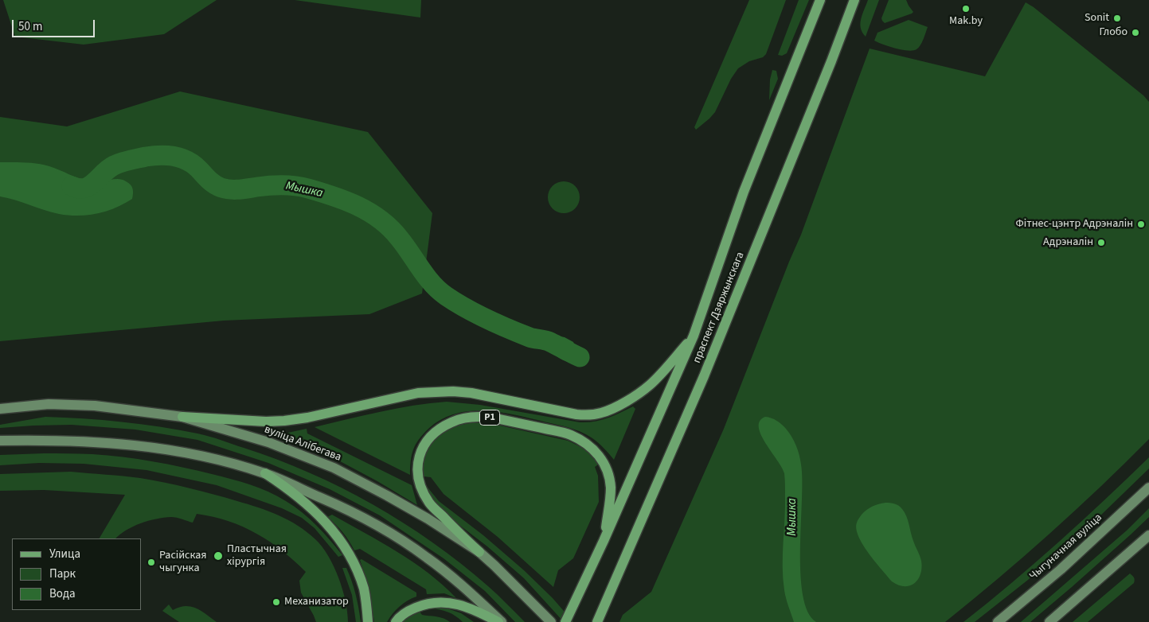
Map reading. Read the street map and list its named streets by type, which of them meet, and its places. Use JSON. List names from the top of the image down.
{
  "streets": {
    "main road": [
      "праспект Дзяржынскага",
      "Р1",
      "вуліца Алібегава",
      "Чыгуначная вуліца"
    ]
  },
  "crossings": [
    ["праспект Дзяржынскага", "Р1"],
    ["Р1", "вуліца Алібегава"]
  ],
  "water": ["Мышка"],
  "places": [
    "Mak.by",
    "Sonit",
    "Глобо",
    "Фітнес-цэнтр Адрэналін",
    "Адрэналін",
    "Пластычная хірургія",
    "Расійская чыгунка",
    "Механизатор"
  ],
  "legend": ["Улица", "Парк", "Вода"],
  "scale_bar": "50 m"
}
